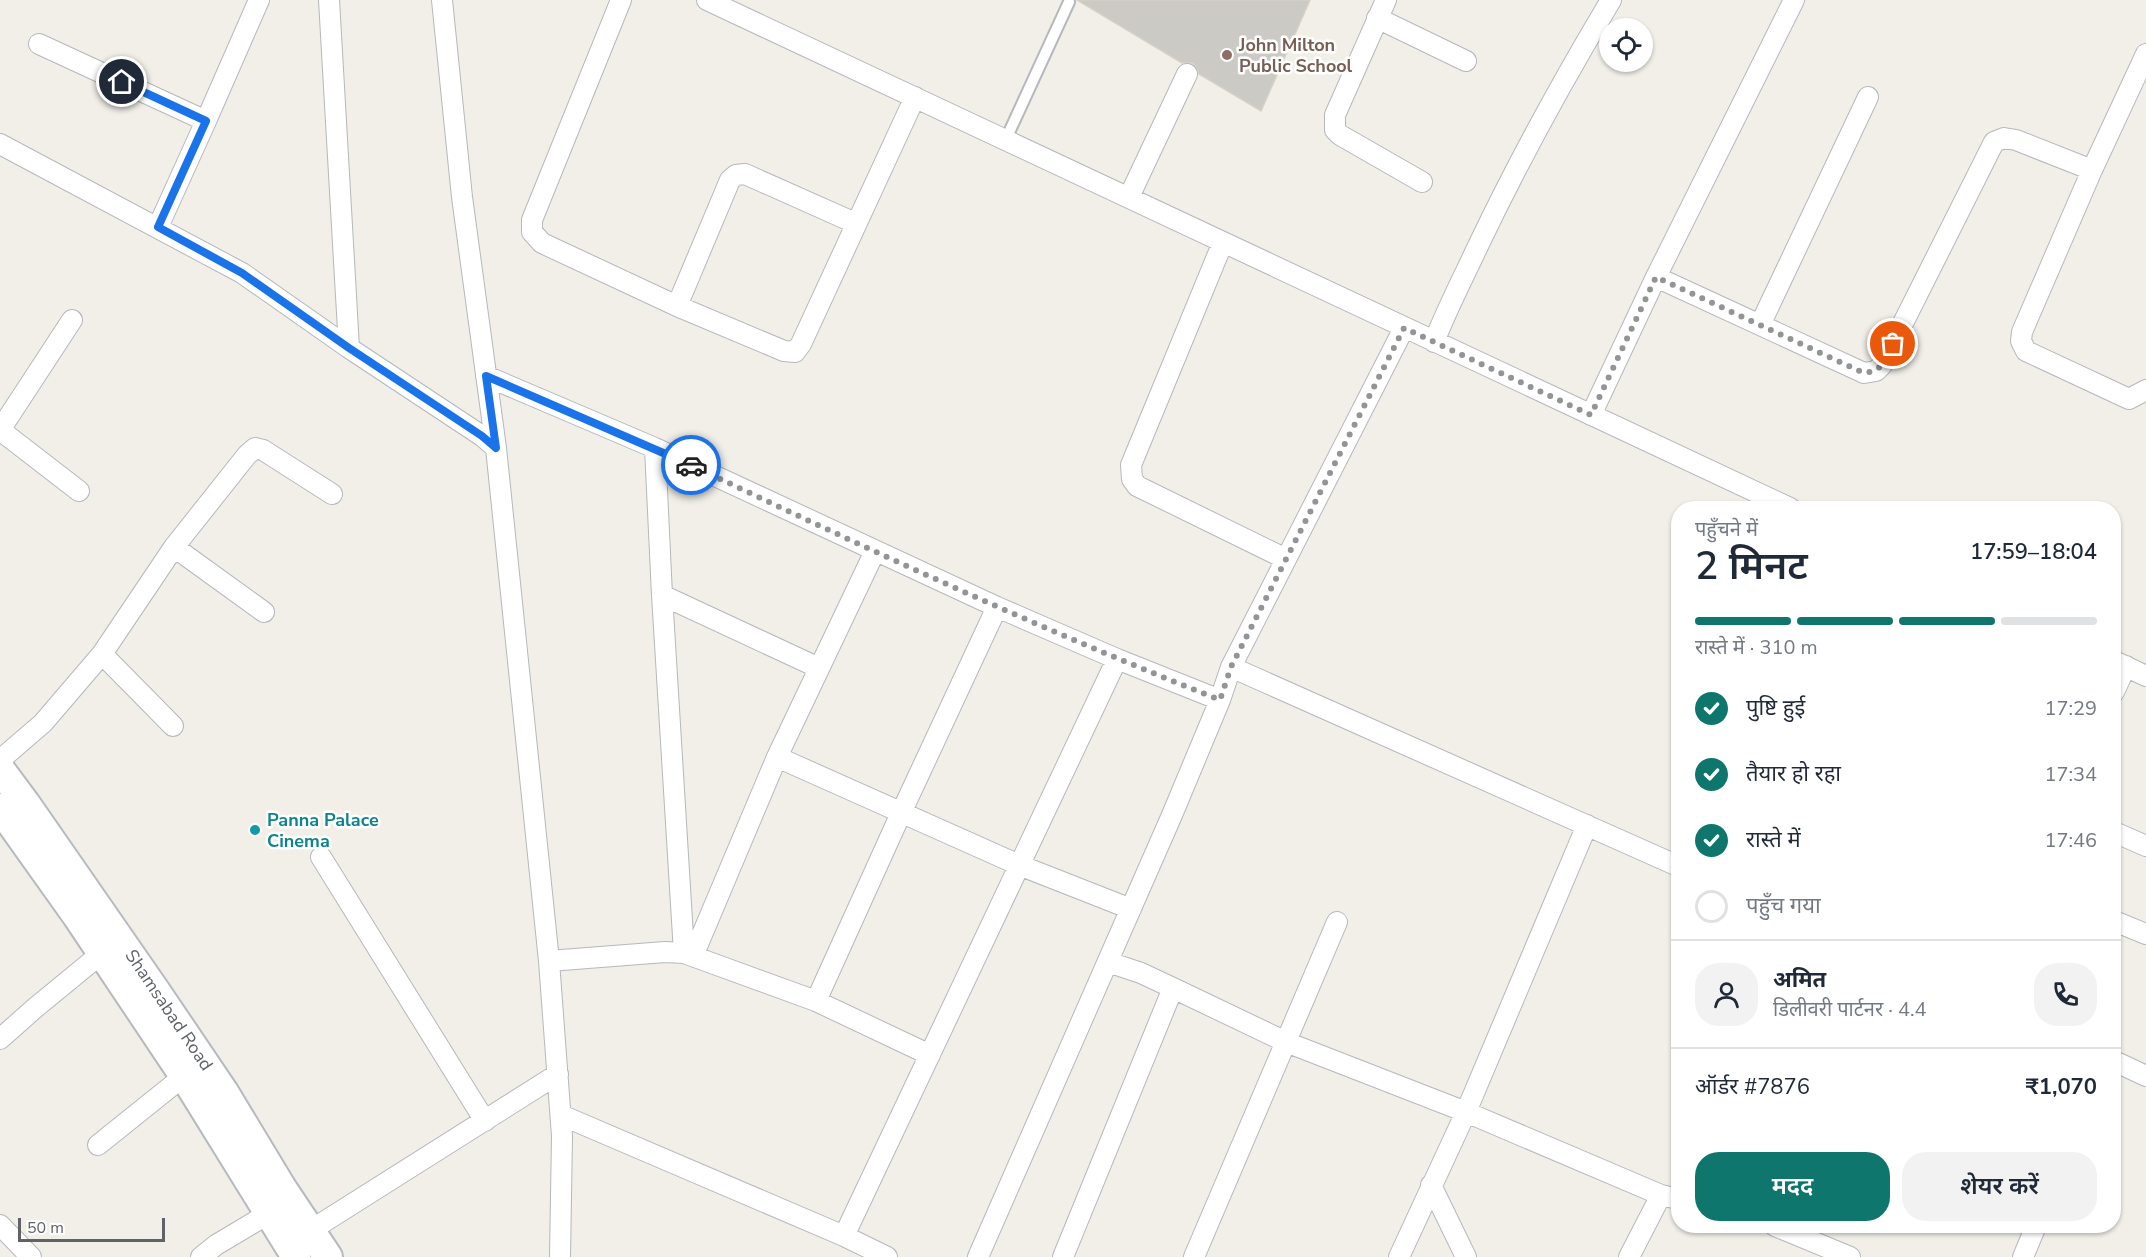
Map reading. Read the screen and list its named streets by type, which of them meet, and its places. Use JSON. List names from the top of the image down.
{
  "streets": {
    "main road": ["Shamsabad Road"]
  },
  "places": ["John Milton Public School", "Panna Palace Cinema"],
  "scale_bar": "50 m",
  "page": {
    "heading": ["2 मिनट", "पहुँचने में", "17:59–18:04"],
    "panel": [
      "अमित",
      "डिलीवरी पार्टनर · 4.4",
      "ऑर्डर #7876",
      "₹1,070"
    ],
    "bar": "रास्ते में · 310 m",
    "list": [
      ["पुष्टि हुई", "17:29"],
      ["तैयार हो रहा", "17:34"],
      ["रास्ते में", "17:46"],
      "पहुँच गया"
    ],
    "buttons": ["मदद", "शेयर करें"],
    "scale": "50 m"
  }
}
